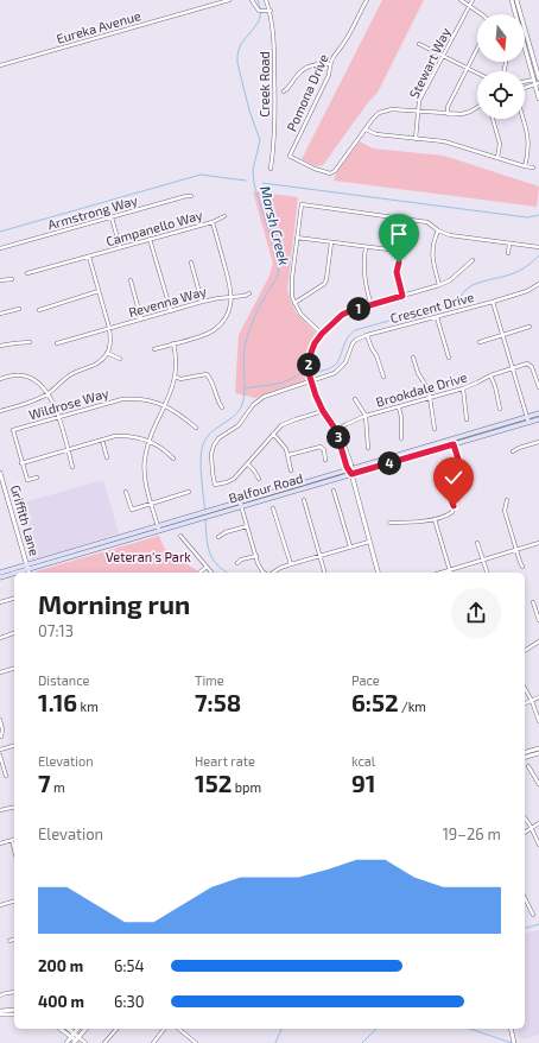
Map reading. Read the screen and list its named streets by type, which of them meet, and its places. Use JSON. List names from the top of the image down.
{
  "streets": {
    "main road": ["Balfour Road"],
    "street": [
      "Eureka Avenue",
      "Stewart Way",
      "Creek Road",
      "Pomona Drive",
      "Armstrong Way",
      "Campanello Way",
      "Revenna Way",
      "Crescent Drive",
      "Brookdale Drive",
      "Wildrose Way",
      "Griffith Lane"
    ]
  },
  "crossings": [
    ["Balfour Road", "Griffith Lane"]
  ],
  "water": ["Marsh Creek"],
  "parks": ["Veteran's Park"],
  "north": "bottom",
  "page": {
    "pins": [
      "1",
      "2",
      "3",
      "4"
    ],
    "heading": ["Morning run", "07:13"],
    "stats": [
      ["Distance", "1.16 km"],
      ["Time", "7:58"],
      ["Pace", "6:52 /km"],
      ["Elevation", "7 m"],
      ["Heart rate", "152 bpm"],
      ["kcal", "91"]
    ],
    "chart": ["Elevation", "19–26 m"],
    "list": [
      {
        "name": "200 m",
        "note": "6:54"
      },
      {
        "name": "400 m",
        "note": "6:30"
      }
    ]
  }
}
